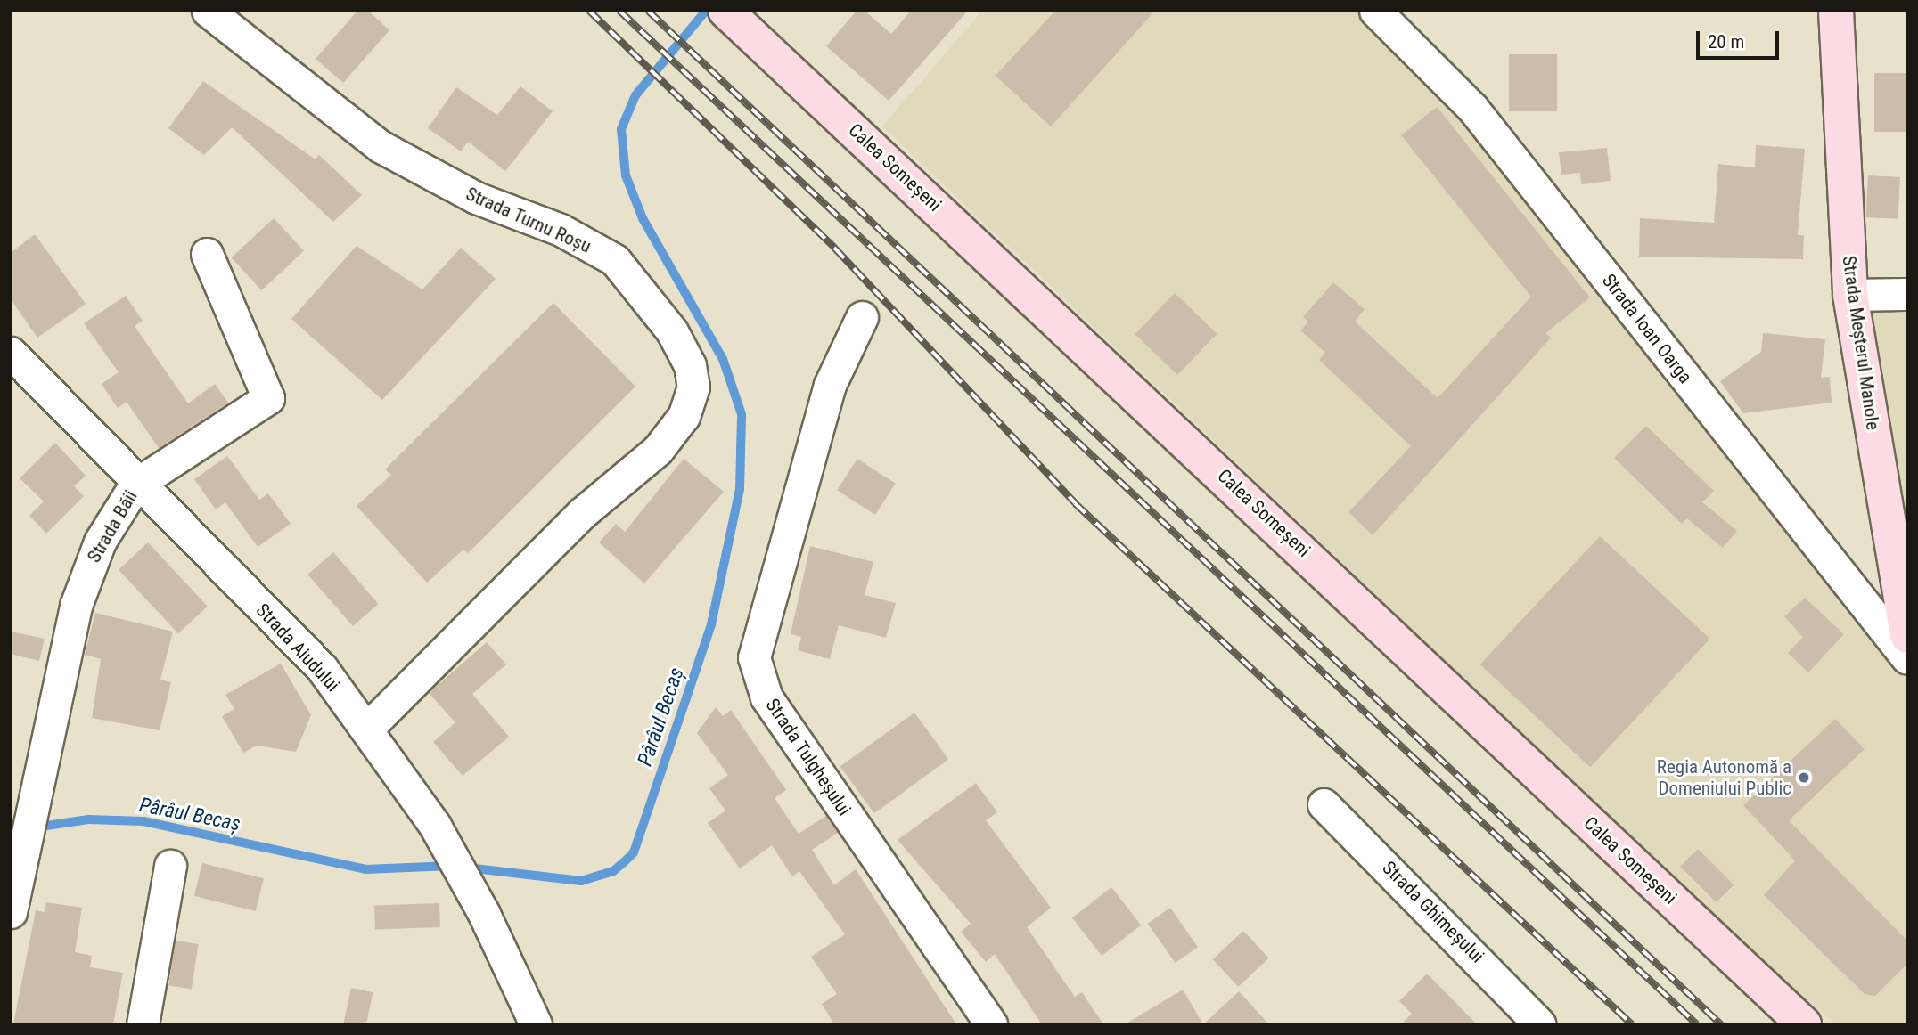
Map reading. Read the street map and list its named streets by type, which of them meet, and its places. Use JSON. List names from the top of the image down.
{
  "streets": {
    "main road": ["Calea Someșeni", "Strada Meșterul Manole"],
    "street": [
      "Strada Turnu Roșu",
      "Strada Ioan Oarga",
      "Strada Băii",
      "Strada Aiudului",
      "Strada Tulgheșului",
      "Strada Ghimeșului"
    ]
  },
  "crossings": [
    ["Strada Turnu Roșu", "Strada Aiudului"],
    ["Strada Băii", "Strada Aiudului"]
  ],
  "water": ["Pârâul Becaș"],
  "places": ["Regia Autonomă a Domeniului Public"],
  "scale_bar": "20 m"
}
